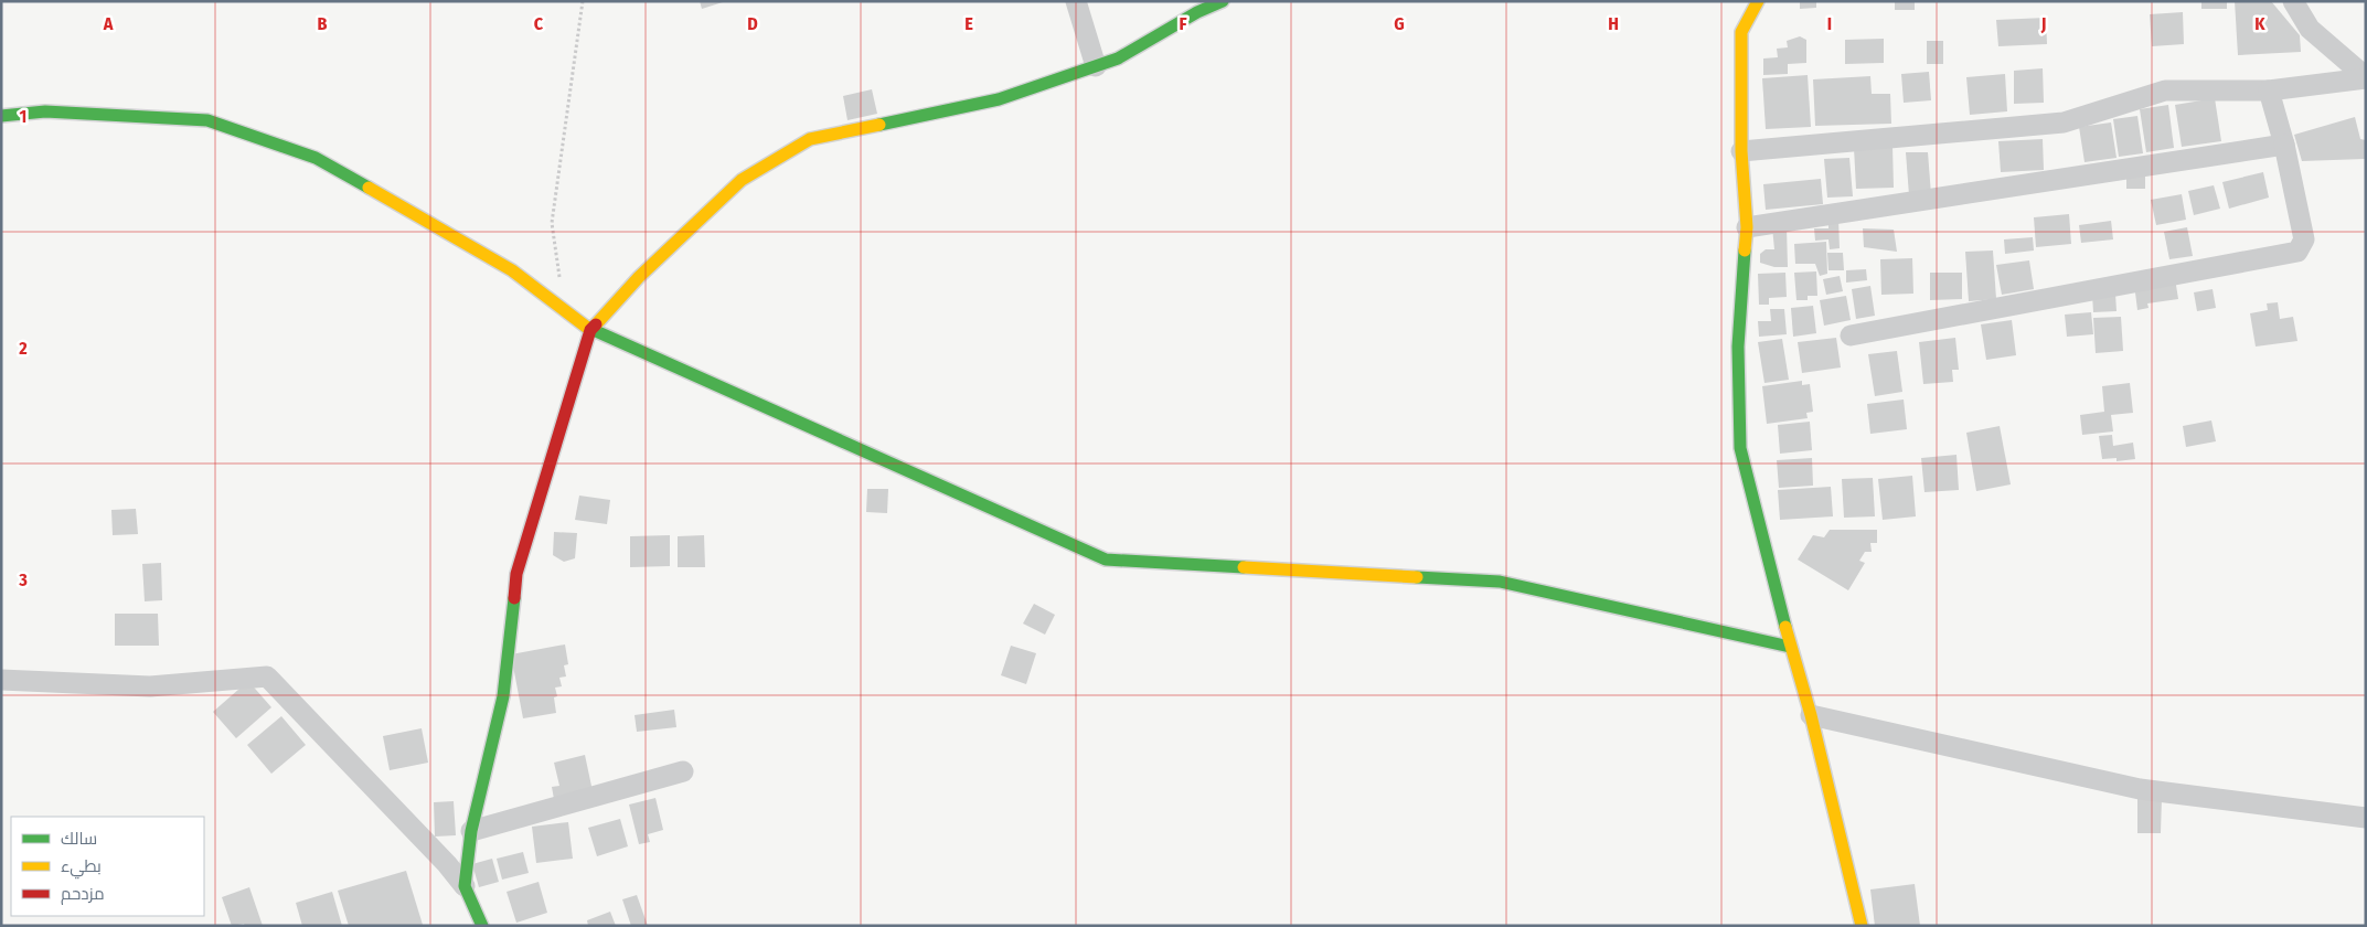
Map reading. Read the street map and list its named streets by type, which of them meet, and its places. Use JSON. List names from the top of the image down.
{
  "legend": ["سالك", "بطيء", "مزدحم"],
  "grid": {
    "columns": [
      "A",
      "B",
      "C",
      "D",
      "E",
      "F",
      "G",
      "H",
      "I",
      "J",
      "K"
    ],
    "rows": ["1", "2", "3"]
  }
}
